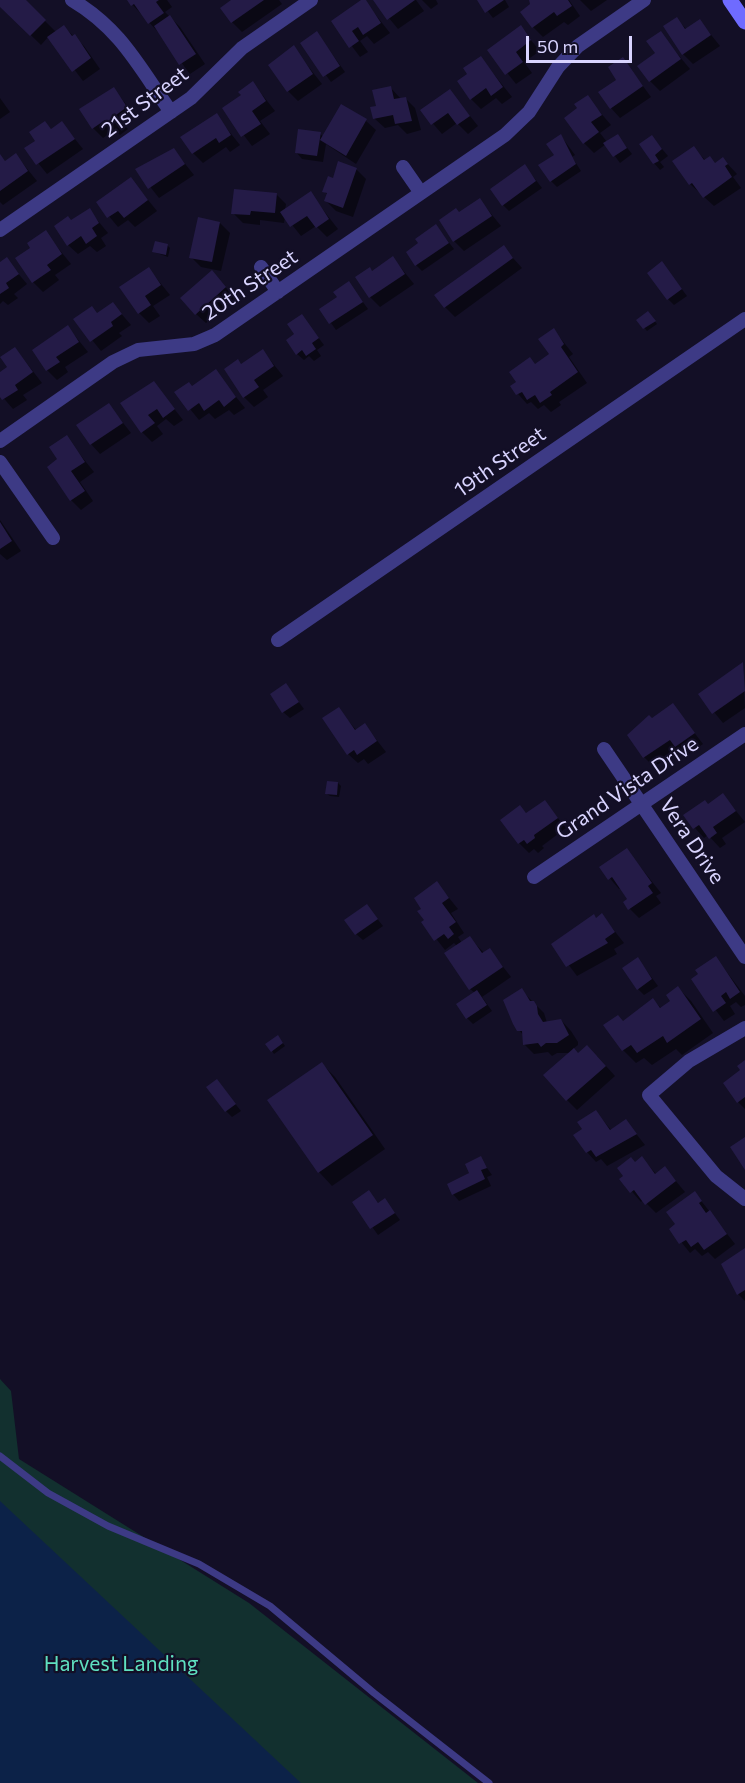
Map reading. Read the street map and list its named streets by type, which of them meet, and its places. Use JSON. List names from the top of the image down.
{
  "streets": {
    "street": [
      "21st Street",
      "20th Street",
      "19th Street",
      "Grand Vista Drive",
      "Vera Drive"
    ]
  },
  "crossings": [
    ["Grand Vista Drive", "Vera Drive"]
  ],
  "parks": ["Harvest Landing"],
  "scale_bar": "50 m"
}
